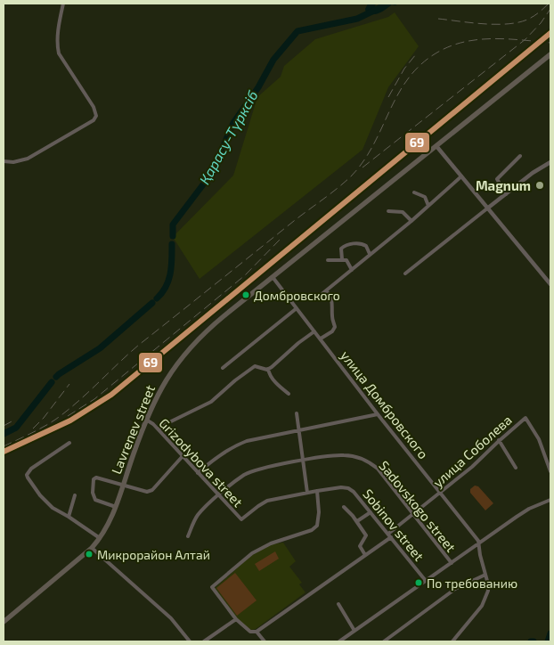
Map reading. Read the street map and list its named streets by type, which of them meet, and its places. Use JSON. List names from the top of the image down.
{
  "streets": {
    "main road": ["Lavrenev street"],
    "street": [
      "улица Домбровского",
      "улица Соболева",
      "Grizodybova street",
      "Sadovskogo street",
      "Sobinov street"
    ]
  },
  "crossings": [
    ["улица Домбровского", "Lavrenev street"],
    ["улица Домбровского", "улица Соболева"],
    ["Lavrenev street", "Grizodybova street"],
    ["улица Соболева", "Sadovskogo street"],
    ["улица Соболева", "Sobinov street"],
    ["Grizodybova street", "Sadovskogo street"],
    ["Grizodybova street", "Sobinov street"]
  ],
  "water": ["Қарасу-Түрксіб"],
  "places": [
    "Magnum",
    "Домбровского",
    "Микрорайон Алтай",
    "По требованию"
  ],
  "lines": ["transit line 69"]
}
